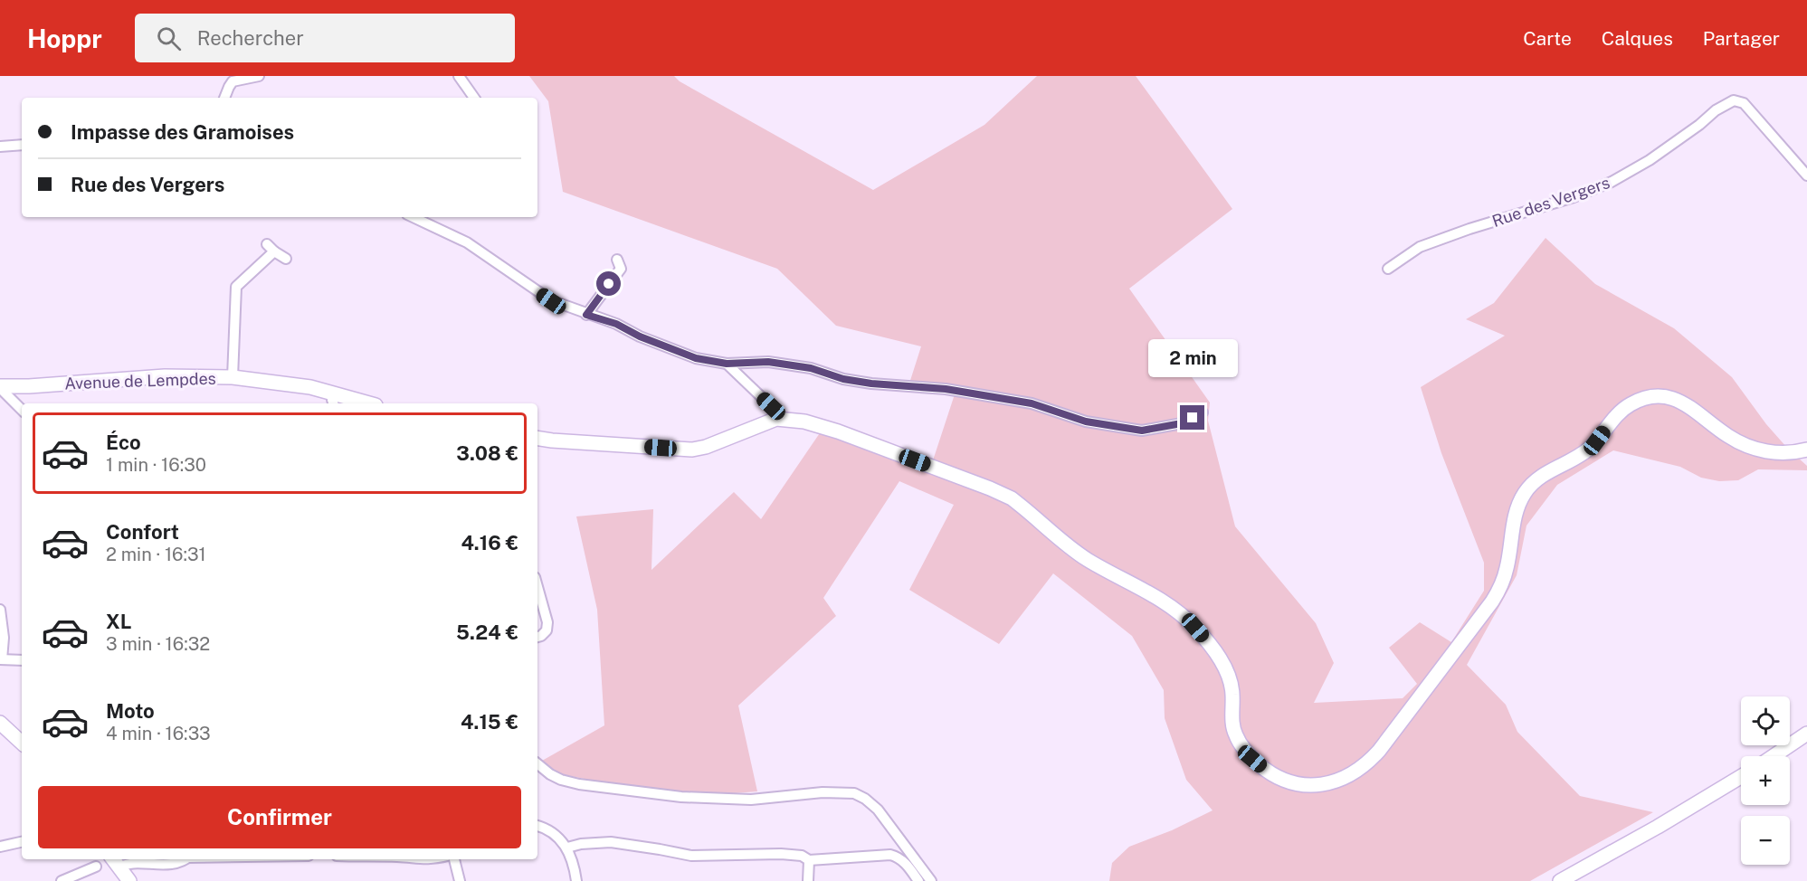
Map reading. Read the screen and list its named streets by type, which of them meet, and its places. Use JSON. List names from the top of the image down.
{
  "streets": {
    "street": ["Rue des Vergers", "Avenue de Lempdes"]
  },
  "page": {
    "header": "Hoppr",
    "search": "Rechercher",
    "nav": ["Carte", "Calques", "Partager"],
    "banner": ["Impasse des Gramoises", "Rue des Vergers"],
    "bubble": "2 min",
    "list": [
      {
        "name": "Éco",
        "note": "1 min · 16:30",
        "value": "3.08 €"
      },
      {
        "name": "Confort",
        "note": "2 min · 16:31",
        "value": "4.16 €"
      },
      {
        "name": "XL",
        "note": "3 min · 16:32",
        "value": "5.24 €"
      },
      {
        "name": "Moto",
        "note": "4 min · 16:33",
        "value": "4.15 €"
      }
    ],
    "map_buttons": ["+", "−"],
    "buttons": "Confirmer"
  }
}
